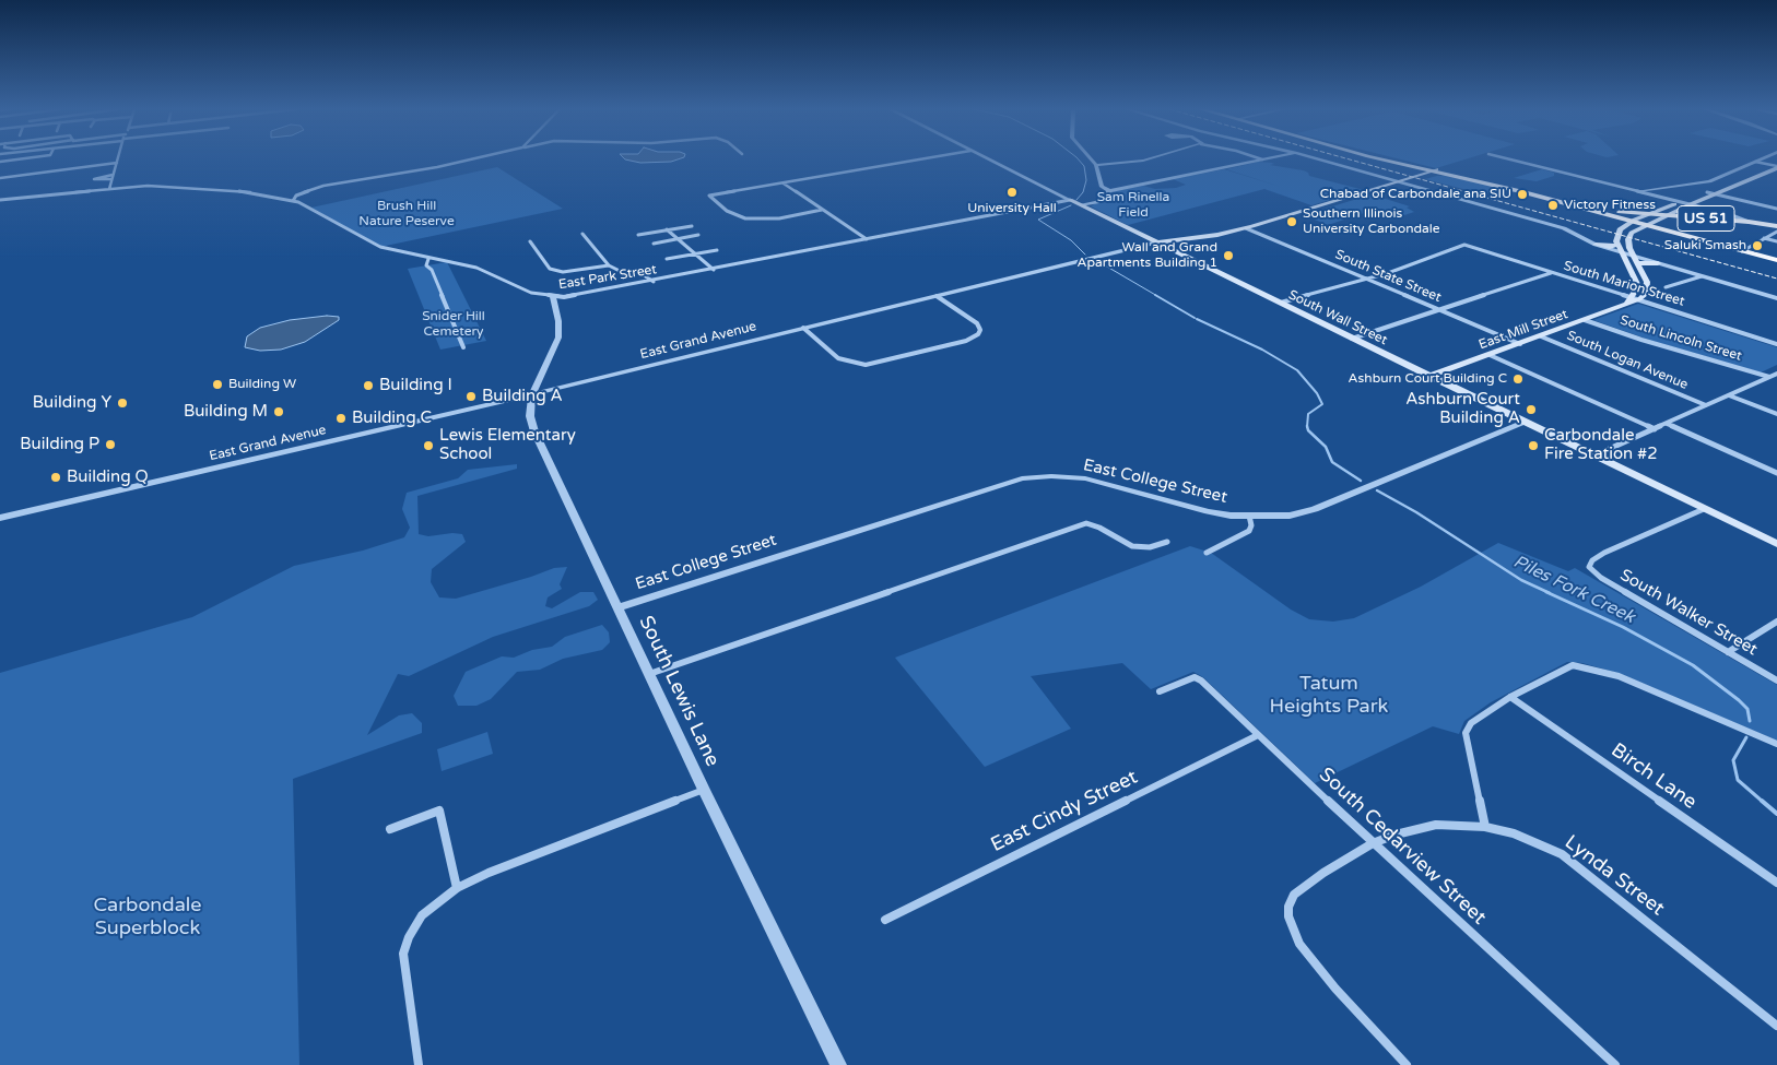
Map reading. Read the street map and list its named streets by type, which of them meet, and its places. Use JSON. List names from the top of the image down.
{
  "streets": {
    "highway": ["US 51"],
    "main road": ["South Wall Street", "East Mill Street", "East Grand Avenue"],
    "street": [
      "South State Street",
      "East Park Street",
      "South Marion Street",
      "South Lincoln Street",
      "South Logan Avenue",
      "East College Street",
      "South Walker Street",
      "South Lewis Lane",
      "Birch Lane",
      "East Cindy Street",
      "South Cedarview Street",
      "Lynda Street"
    ]
  },
  "crossings": [
    ["US 51", "East Grand Avenue"],
    ["South State Street", "South Marion Street"],
    ["South State Street", "East Mill Street"],
    ["South State Street", "East Grand Avenue"],
    ["East Park Street", "South Wall Street"],
    ["East Park Street", "South Lewis Lane"],
    ["South Marion Street", "East Mill Street"],
    ["South Wall Street", "East Mill Street"],
    ["South Wall Street", "East Grand Avenue"],
    ["South Wall Street", "East College Street"],
    ["South Wall Street", "South Walker Street"],
    ["East Mill Street", "South Lincoln Street"],
    ["East Mill Street", "South Logan Avenue"],
    ["East Grand Avenue", "South Lewis Lane"],
    ["East College Street", "South Lewis Lane"],
    ["East Cindy Street", "South Cedarview Street"],
    ["South Cedarview Street", "Lynda Street"]
  ],
  "water": ["Piles Fork Creek"],
  "parks": [
    "Sam Rinella Field",
    "Brush Hill Nature Peserve",
    "Snider Hill Cemetery",
    "Tatum Heights Park",
    "Carbondale Superblock"
  ],
  "places": [
    "University Hall",
    "Chabad of Carbondale ana SIU",
    "Victory Fitness",
    "Southern Illinois University Carbondale",
    "Saluki Smash",
    "Wall and Grand Apartments Building 1",
    "Ashburn Court Building C",
    "Building W",
    "Building I",
    "Building A",
    "Building Y",
    "Ashburn Court Building A",
    "Building M",
    "Building C",
    "Building P",
    "Lewis Elementary School",
    "Carbondale Fire Station #2",
    "Building Q"
  ]
}
